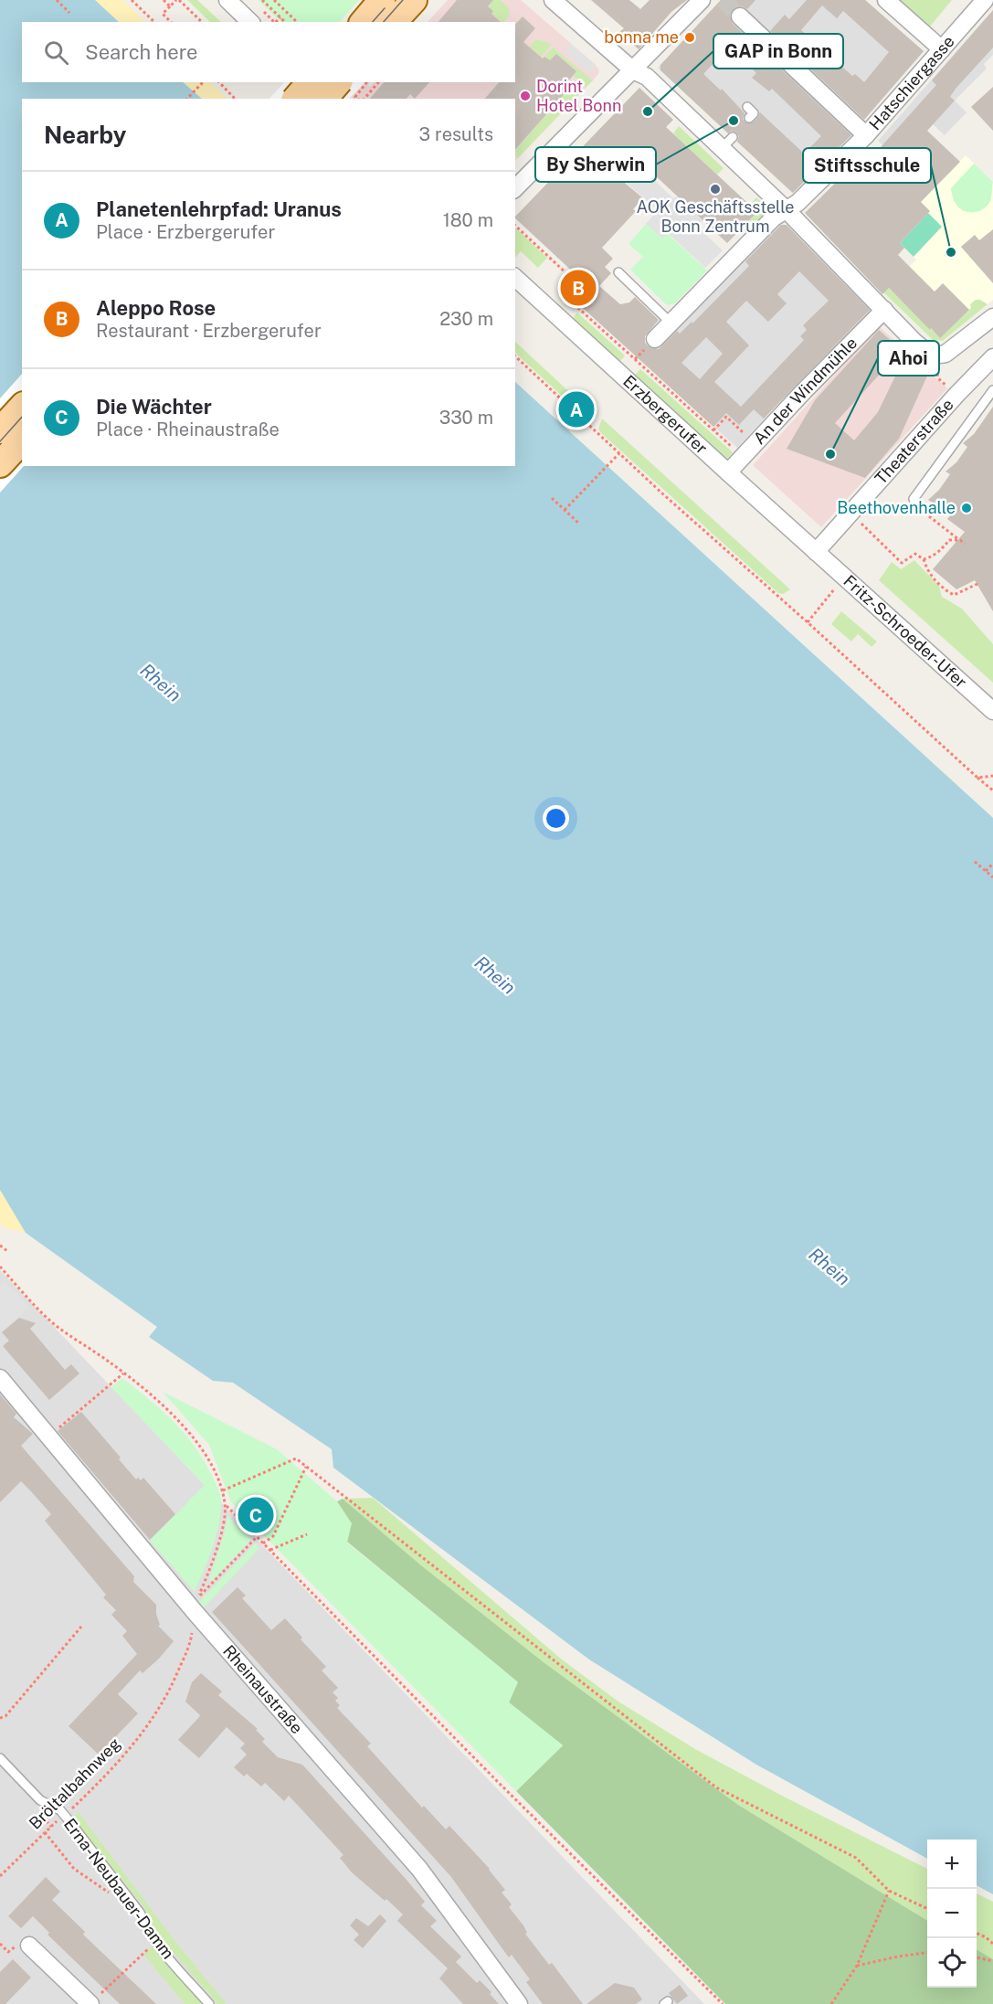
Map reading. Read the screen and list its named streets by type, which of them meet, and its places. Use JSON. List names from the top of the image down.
{
  "streets": {
    "street": [
      "Hatschiergasse",
      "An der Windmühle",
      "Erzbergerufer",
      "Theaterstraße",
      "Fritz-Schroeder-Ufer",
      "Rheinaustraße"
    ],
    "lane": ["Erna-Neubauer-Damm"],
    "path": ["Bröltalbahnweg"]
  },
  "crossings": [
    ["An der Windmühle", "Erzbergerufer"],
    ["Erzbergerufer", "Theaterstraße"],
    ["Erzbergerufer", "Fritz-Schroeder-Ufer"],
    ["Theaterstraße", "Fritz-Schroeder-Ufer"],
    ["Rheinaustraße", "Bröltalbahnweg"],
    ["Bröltalbahnweg", "Erna-Neubauer-Damm"]
  ],
  "water": ["Rhein"],
  "places": [
    "bonna me",
    "Dorint Hotel Bonn",
    "GAP in Bonn",
    "By Sherwin",
    "AOK Geschäftsstelle Bonn Zentrum",
    "Stiftsschule",
    "Ahoi",
    "Beethovenhalle"
  ],
  "page": {
    "search": "Search here",
    "heading": ["Nearby", "3 results"],
    "list": [
      {
        "mark": "A",
        "name": "Planetenlehrpfad: Uranus",
        "note": "Place · Erzbergerufer",
        "value": "180 m"
      },
      {
        "mark": "B",
        "name": "Aleppo Rose",
        "note": "Restaurant · Erzbergerufer",
        "value": "230 m"
      },
      {
        "mark": "C",
        "name": "Die Wächter",
        "note": "Place · Rheinaustraße",
        "value": "330 m"
      }
    ],
    "pins": ["B", "A", "C"],
    "map_buttons": ["+", "−"]
  }
}
